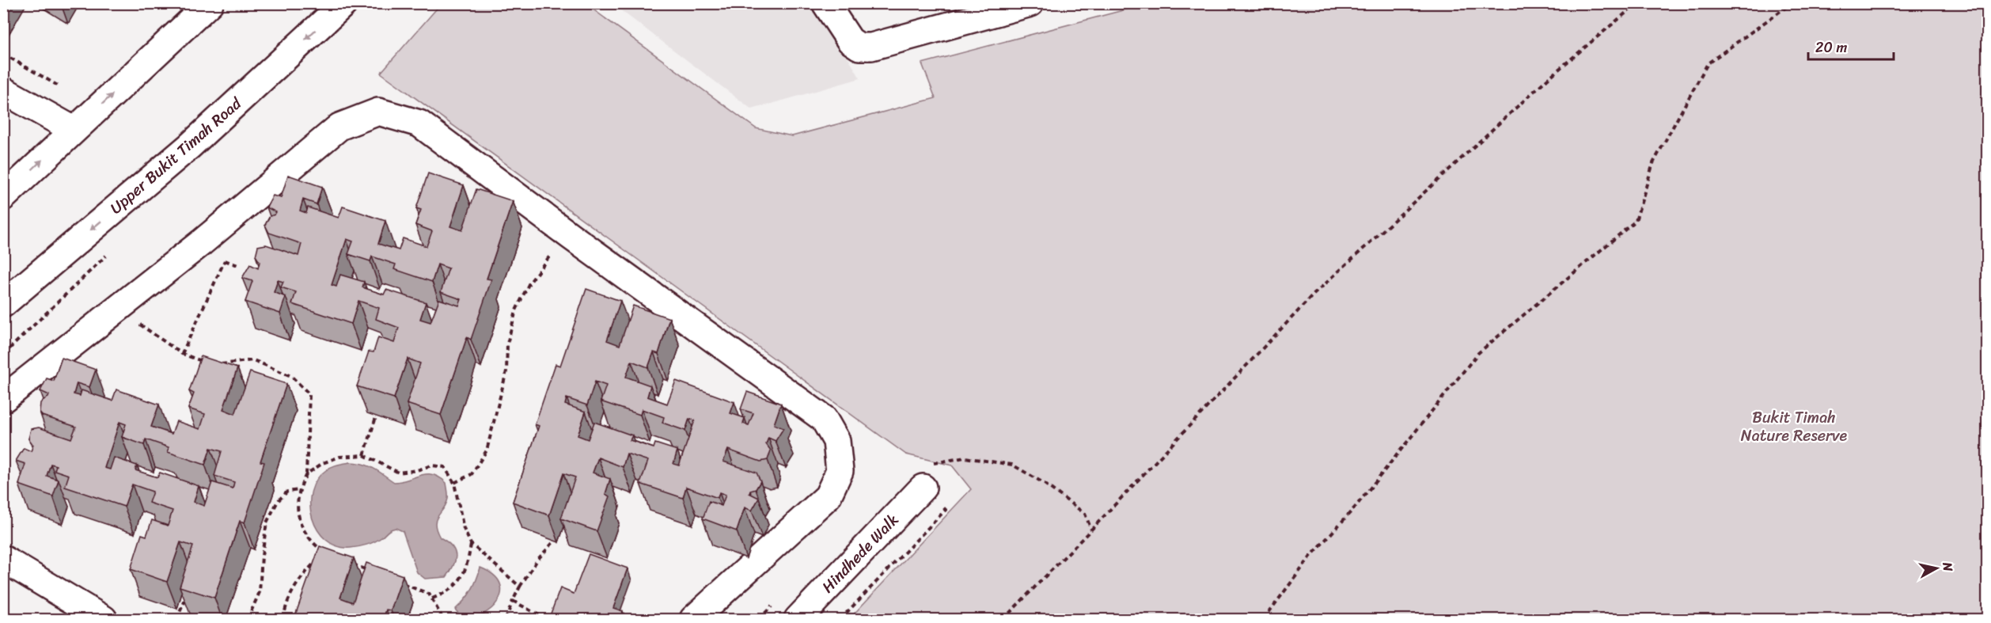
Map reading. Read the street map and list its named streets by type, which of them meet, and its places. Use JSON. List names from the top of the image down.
{
  "streets": {
    "main road": ["Upper Bukit Timah Road", "Hindhede Walk"]
  },
  "parks": ["Bukit Timah Nature Reserve"],
  "scale_bar": "20 m",
  "north": "right"
}
